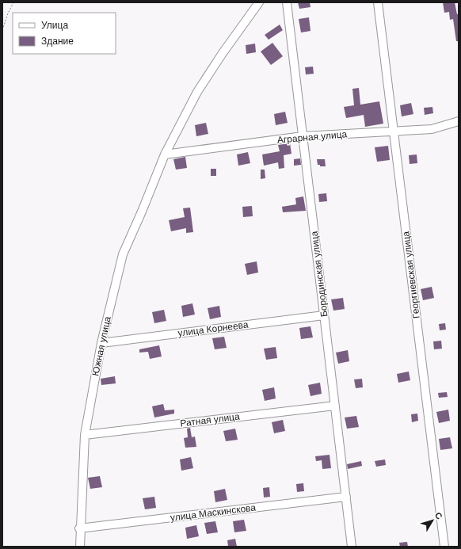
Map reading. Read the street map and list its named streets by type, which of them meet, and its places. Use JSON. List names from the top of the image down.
{
  "streets": {
    "street": [
      "Аграрная улица",
      "Бородинская улица",
      "Георгиевская улица",
      "улица Корнеева",
      "Южная улица",
      "Ратная улица",
      "улица Маскинскова"
    ]
  },
  "crossings": [
    ["Аграрная улица", "Бородинская улица"],
    ["Аграрная улица", "Георгиевская улица"],
    ["Аграрная улица", "Южная улица"],
    ["Бородинская улица", "улица Корнеева"],
    ["Бородинская улица", "Ратная улица"],
    ["Бородинская улица", "улица Маскинскова"],
    ["улица Корнеева", "Южная улица"],
    ["Южная улица", "Ратная улица"],
    ["Южная улица", "улица Маскинскова"]
  ],
  "legend": ["Улица", "Здание"],
  "north": "top right"
}
